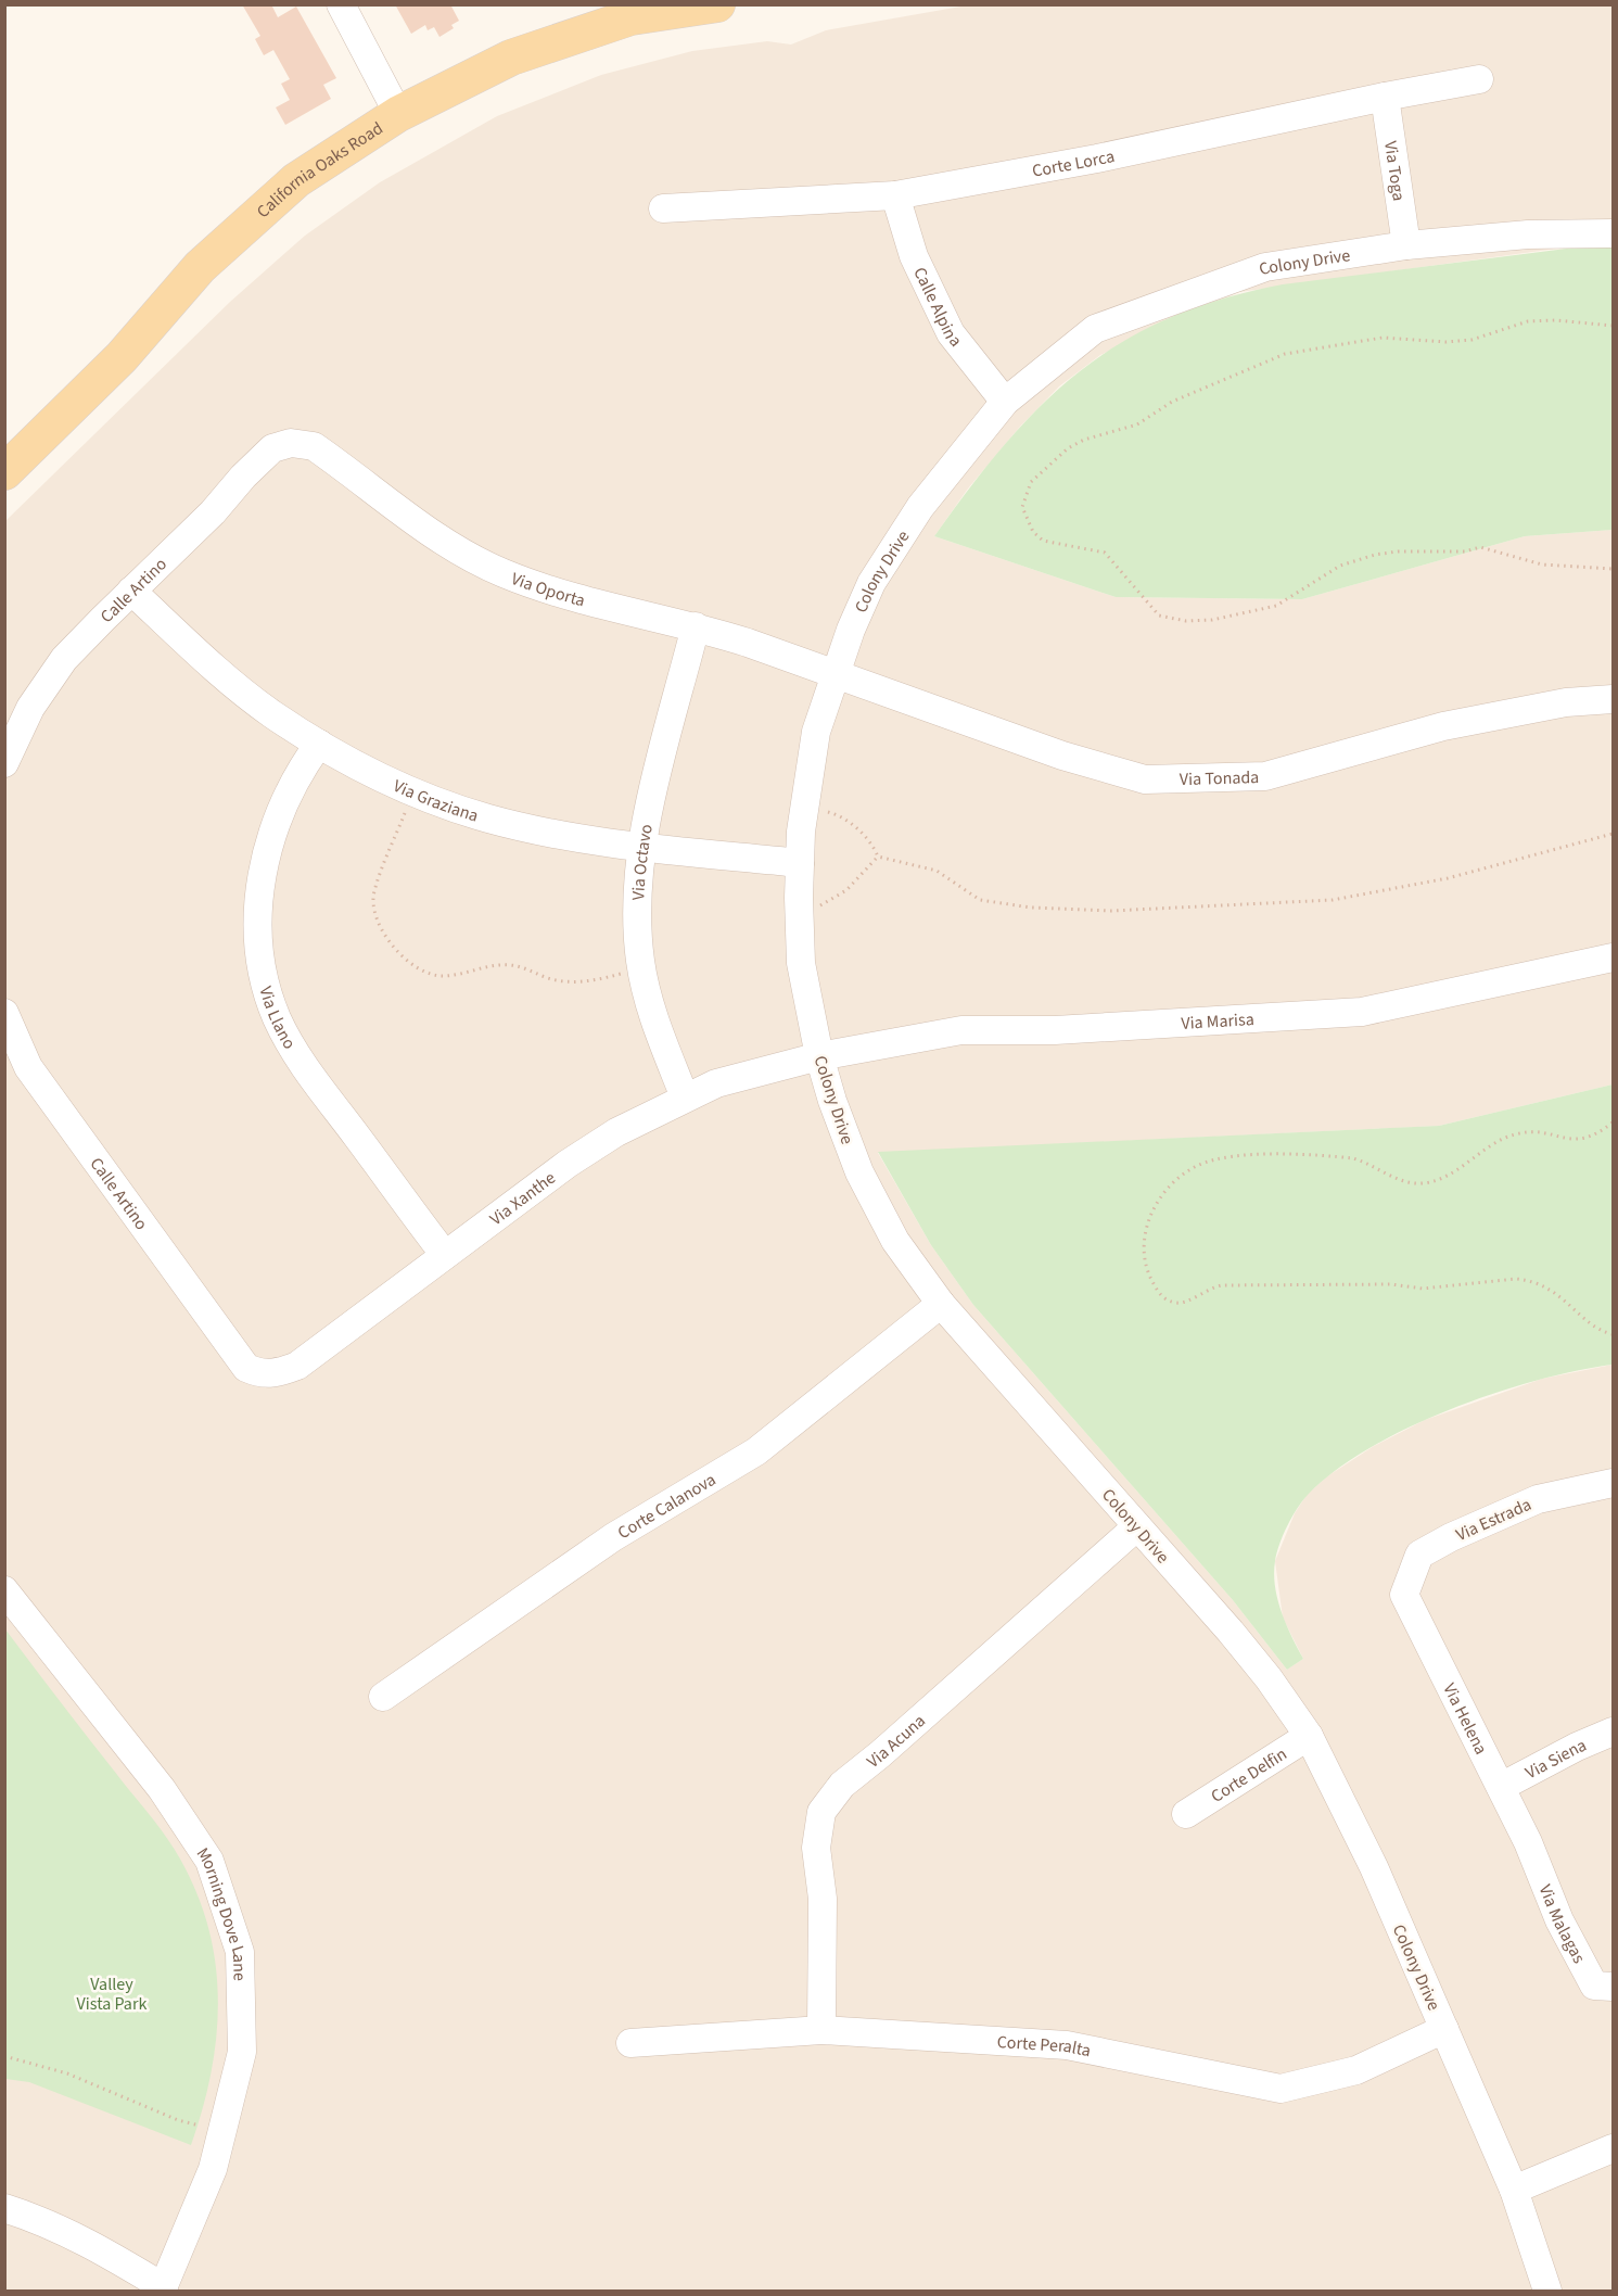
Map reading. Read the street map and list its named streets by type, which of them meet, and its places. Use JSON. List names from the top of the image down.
{
  "streets": {
    "main road": ["California Oaks Road"],
    "street": [
      "Corte Lorca",
      "Via Toga",
      "Colony Drive",
      "Calle Alpina",
      "Via Oporta",
      "Calle Artino",
      "Via Tonada",
      "Via Graziana",
      "Via Octavo",
      "Via Llano",
      "Via Marisa",
      "Via Xanthe",
      "Corte Calanova",
      "Via Estrada",
      "Via Helena",
      "Via Acuna",
      "Via Siena",
      "Corte Delfin",
      "Morning Dove Lane",
      "Via Malagas",
      "Corte Peralta"
    ]
  },
  "crossings": [
    ["Corte Lorca", "Via Toga"],
    ["Corte Lorca", "Calle Alpina"],
    ["Via Toga", "Colony Drive"],
    ["Colony Drive", "Calle Alpina"],
    ["Colony Drive", "Via Oporta"],
    ["Colony Drive", "Via Tonada"],
    ["Colony Drive", "Via Graziana"],
    ["Colony Drive", "Via Marisa"],
    ["Colony Drive", "Via Xanthe"],
    ["Colony Drive", "Corte Calanova"],
    ["Colony Drive", "Via Acuna"],
    ["Colony Drive", "Corte Delfin"],
    ["Colony Drive", "Corte Peralta"],
    ["Via Oporta", "Calle Artino"],
    ["Via Oporta", "Via Tonada"],
    ["Via Oporta", "Via Octavo"],
    ["Calle Artino", "Via Graziana"],
    ["Calle Artino", "Via Xanthe"],
    ["Via Graziana", "Via Octavo"],
    ["Via Graziana", "Via Llano"],
    ["Via Octavo", "Via Xanthe"],
    ["Via Llano", "Via Xanthe"],
    ["Via Marisa", "Via Xanthe"],
    ["Via Estrada", "Via Helena"],
    ["Via Helena", "Via Siena"],
    ["Via Helena", "Via Malagas"],
    ["Via Acuna", "Corte Peralta"]
  ],
  "parks": ["Valley Vista Park"]
}
